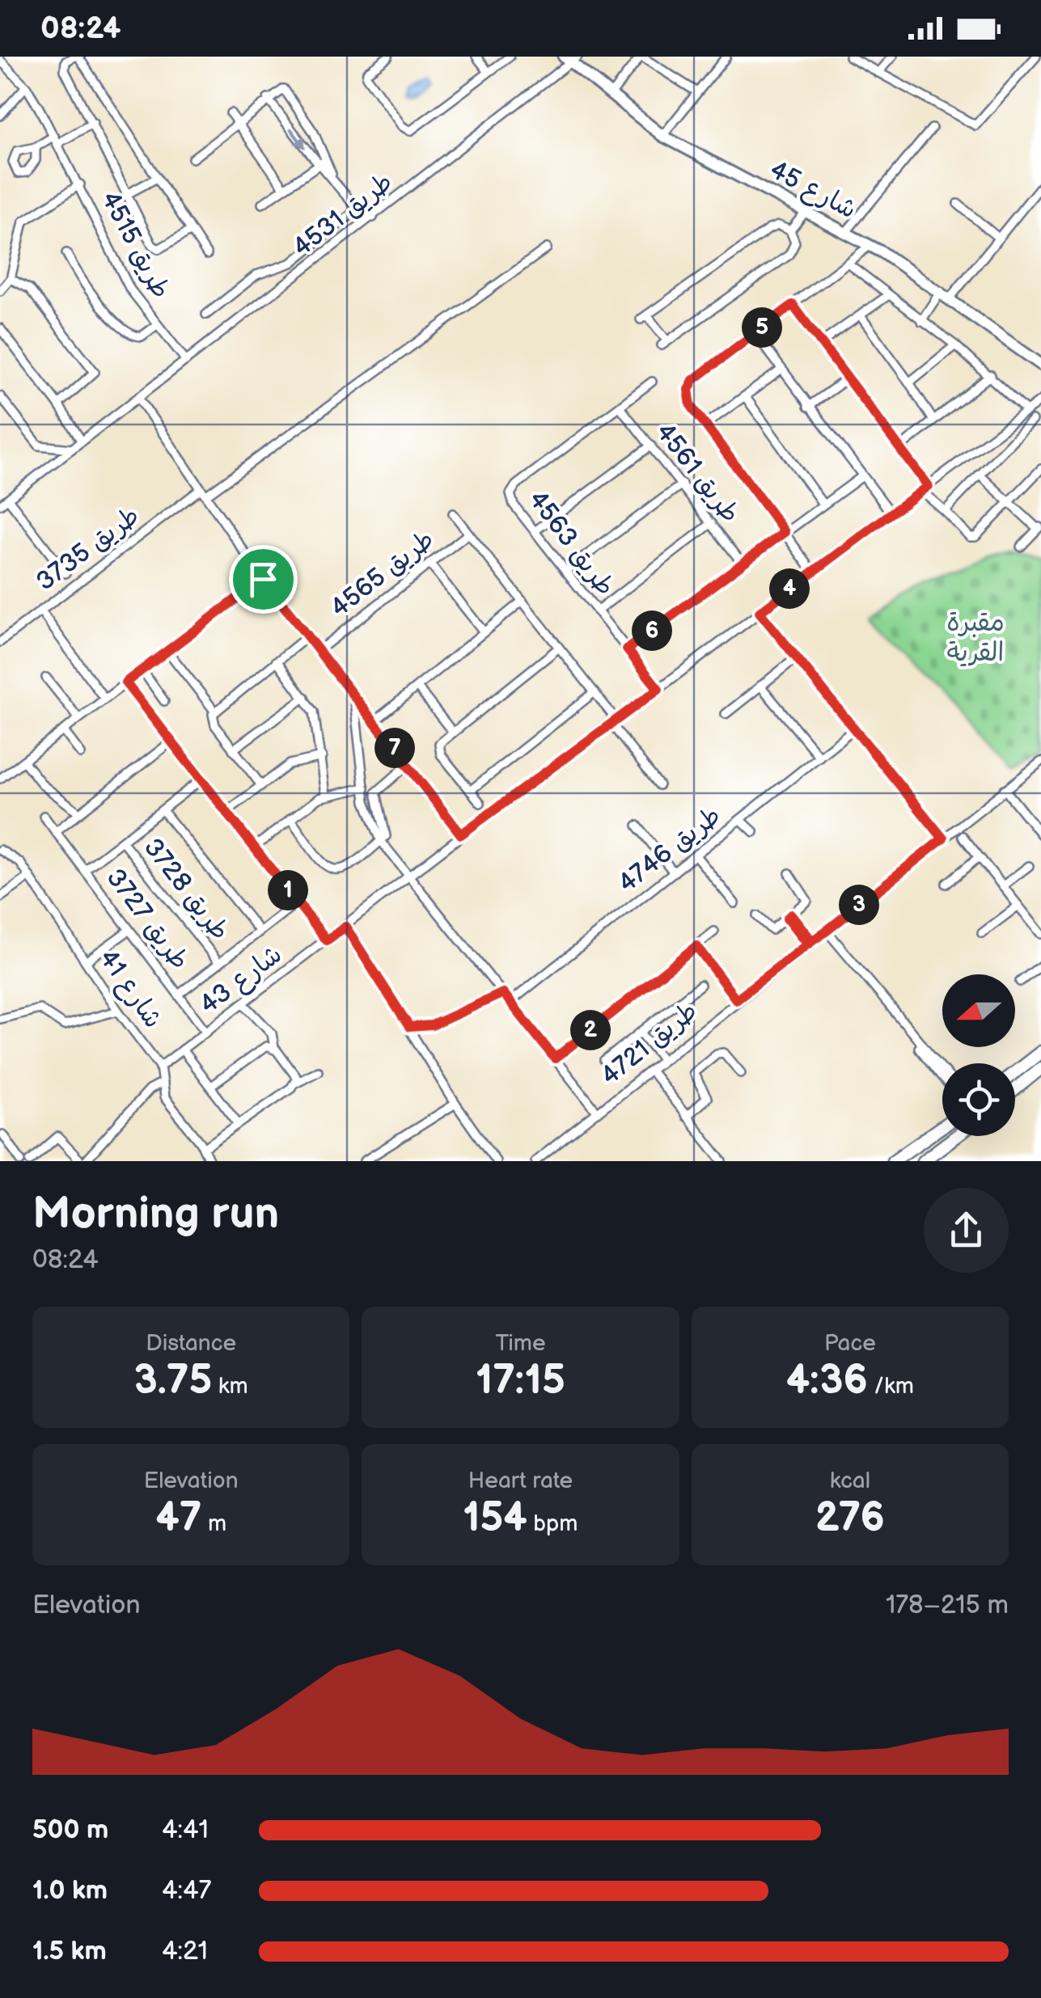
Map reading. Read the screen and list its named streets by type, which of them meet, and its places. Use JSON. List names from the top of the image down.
{
  "streets": {
    "street": [
      "شارع 45",
      "طريق 4531",
      "طريق 4515",
      "طريق 4561",
      "طريق 4563",
      "طريق 3735",
      "طريق 4565",
      "طريق 4746",
      "طريق 3728",
      "طريق 3727",
      "شارع 43",
      "شارع 41",
      "طريق 4721"
    ]
  },
  "crossings": [
    ["شارع 45", "طريق 4531"],
    ["طريق 4531", "طريق 4515"],
    ["طريق 4561", "طريق 4563"],
    ["طريق 4563", "شارع 43"],
    ["طريق 3728", "طريق 3727"],
    ["طريق 3727", "شارع 43"],
    ["شارع 43", "شارع 41"]
  ],
  "parks": ["مقبرة القرية"],
  "north": "left",
  "page": {
    "status": "08:24",
    "pins": [
      "5",
      "4",
      "6",
      "7",
      "1",
      "3",
      "2"
    ],
    "heading": ["Morning run", "08:24"],
    "stats": [
      ["Distance", "3.75 km"],
      ["Time", "17:15"],
      ["Pace", "4:36 /km"],
      ["Elevation", "47 m"],
      ["Heart rate", "154 bpm"],
      ["kcal", "276"]
    ],
    "chart": ["Elevation", "178–215 m"],
    "list": [
      {
        "name": "500 m",
        "note": "4:41"
      },
      {
        "name": "1.0 km",
        "note": "4:47"
      },
      {
        "name": "1.5 km",
        "note": "4:21"
      }
    ]
  }
}
